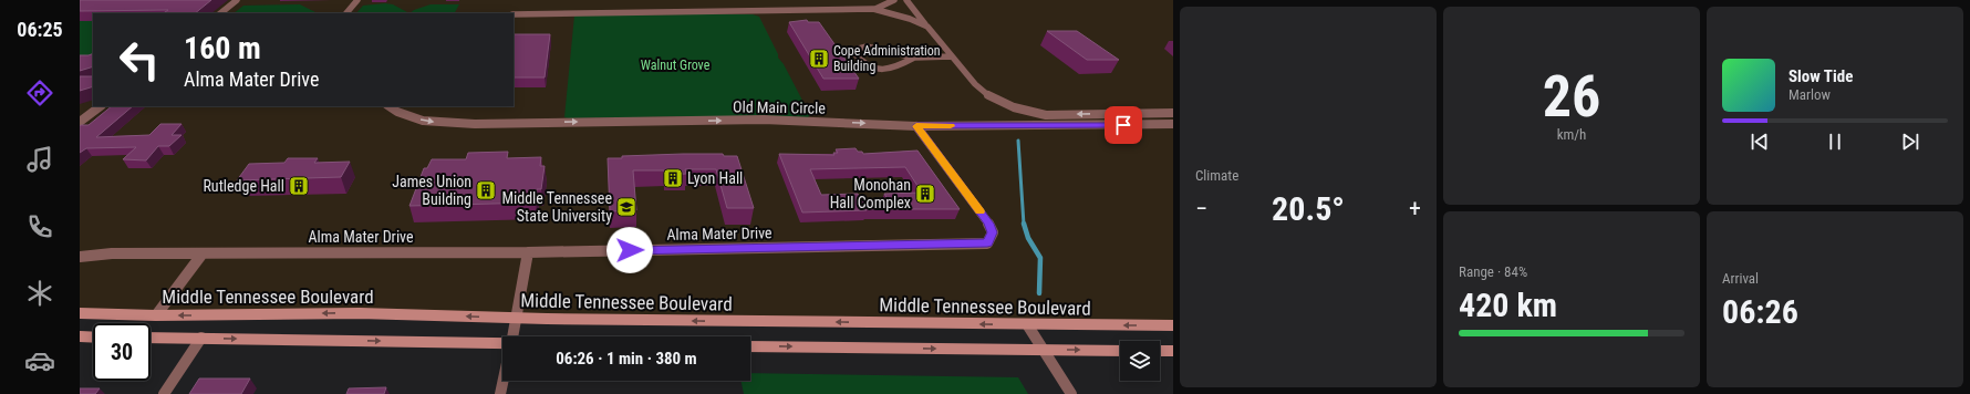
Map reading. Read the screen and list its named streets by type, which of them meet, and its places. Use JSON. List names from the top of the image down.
{
  "streets": {
    "main road": ["Middle Tennessee Boulevard"],
    "street": ["Old Main Circle", "Alma Mater Drive"]
  },
  "crossings": [
    ["Old Main Circle", "Alma Mater Drive"]
  ],
  "one_way": ["Old Main Circle"],
  "parks": ["Walnut Grove"],
  "places": {
    "building": [
      "Cope Administration Building",
      "Lyon Hall",
      "Rutledge Hall",
      "James Union Building",
      "Monohan Hall Complex"
    ],
    "school or university": ["Middle Tennessee State University"]
  },
  "page": {
    "tabs": "06:25",
    "tile": [
      "Climate",
      ["26", "km/h"],
      ["Range · 84%", "420 km"],
      ["Arrival", "06:26"]
    ],
    "turn": ["160 m", "Alma Mater Drive"],
    "song": ["Slow Tide", "Marlow"],
    "heat": ["−", "20.5°", "+"],
    "limit": "30",
    "trip": "06:26 · 1 min · 380 m"
  }
}
